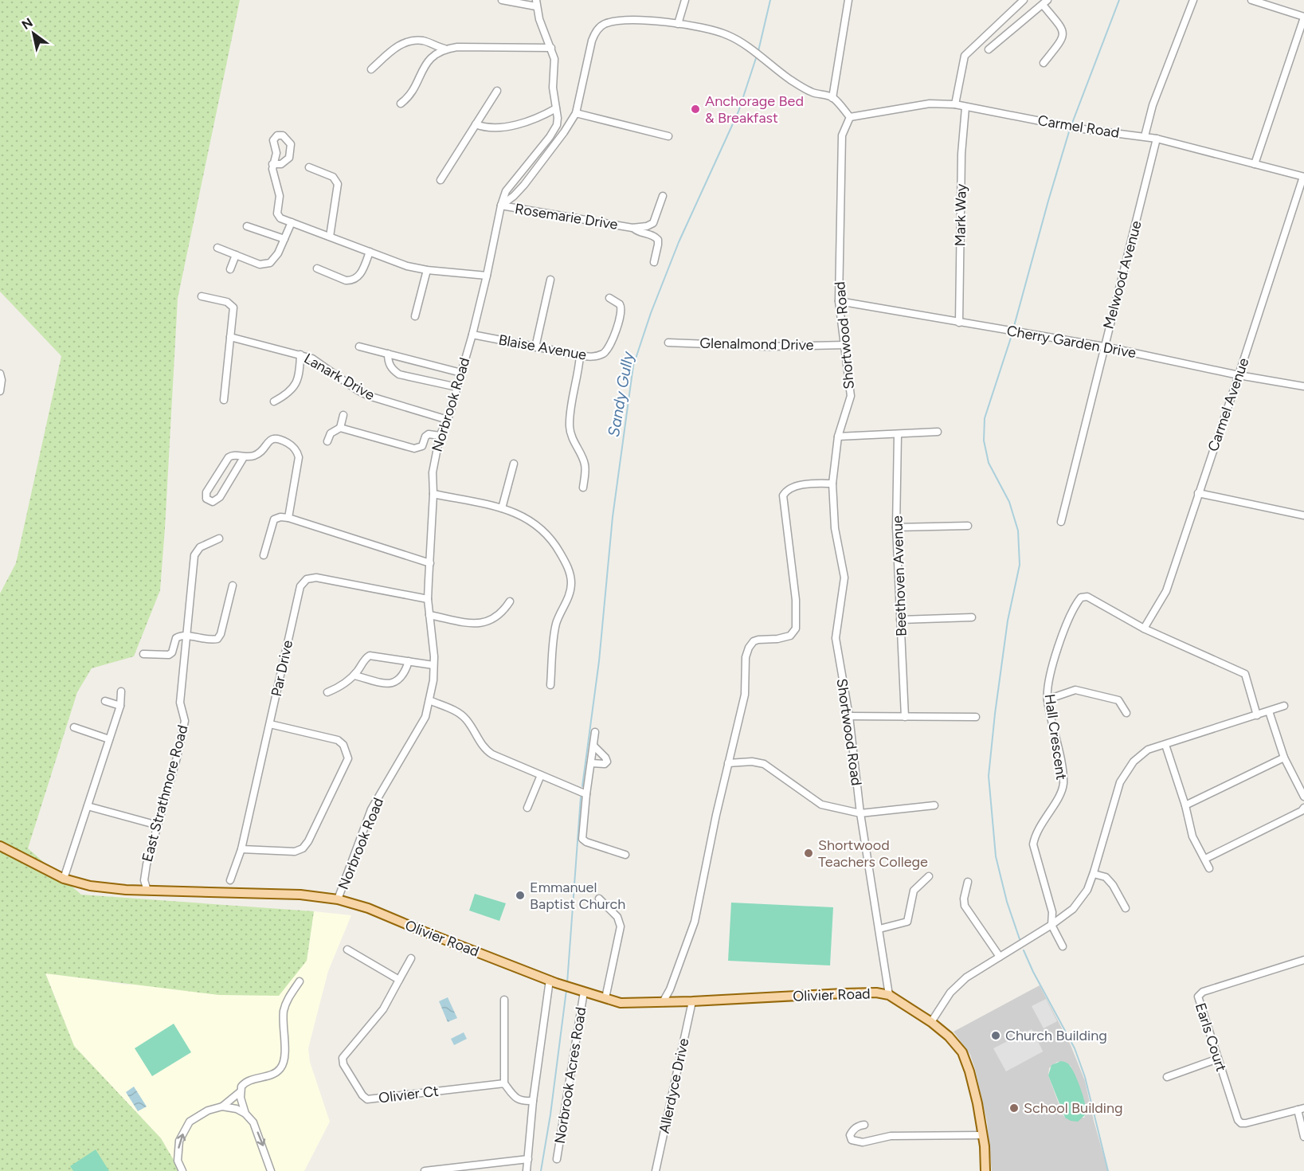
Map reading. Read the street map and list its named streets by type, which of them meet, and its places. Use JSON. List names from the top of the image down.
{
  "streets": {
    "main road": ["Olivier Road"],
    "street": [
      "Carmel Road",
      "Mark Way",
      "Rosemarie Drive",
      "Melwood Avenue",
      "Shortwood Road",
      "Cherry Garden Drive",
      "Glenalmond Drive",
      "Blaise Avenue",
      "Lanark Drive",
      "Norbrook Road",
      "Carmel Avenue",
      "Beethoven Avenue",
      "Par Drive",
      "Hall Crescent",
      "East Strathmore Road",
      "Earls Court",
      "Norbrook Acres Road",
      "Allerdyce Drive",
      "Olivier Ct"
    ]
  },
  "crossings": [
    ["Carmel Road", "Mark Way"],
    ["Carmel Road", "Melwood Avenue"],
    ["Carmel Road", "Shortwood Road"],
    ["Carmel Road", "Carmel Avenue"],
    ["Mark Way", "Cherry Garden Drive"],
    ["Rosemarie Drive", "Norbrook Road"],
    ["Melwood Avenue", "Cherry Garden Drive"],
    ["Shortwood Road", "Cherry Garden Drive"],
    ["Shortwood Road", "Glenalmond Drive"],
    ["Shortwood Road", "Olivier Road"],
    ["Cherry Garden Drive", "Carmel Avenue"],
    ["Blaise Avenue", "Norbrook Road"],
    ["Lanark Drive", "Norbrook Road"],
    ["Norbrook Road", "Par Drive"],
    ["Norbrook Road", "Olivier Road"],
    ["Carmel Avenue", "Hall Crescent"],
    ["East Strathmore Road", "Olivier Road"],
    ["Olivier Road", "Norbrook Acres Road"],
    ["Olivier Road", "Allerdyce Drive"]
  ],
  "water": ["Sandy Gully"],
  "places": [
    "Anchorage Bed & Breakfast",
    "Shortwood Teachers College",
    "Emmanuel Baptist Church",
    "Church Building",
    "School Building"
  ],
  "north": "top left"
}
